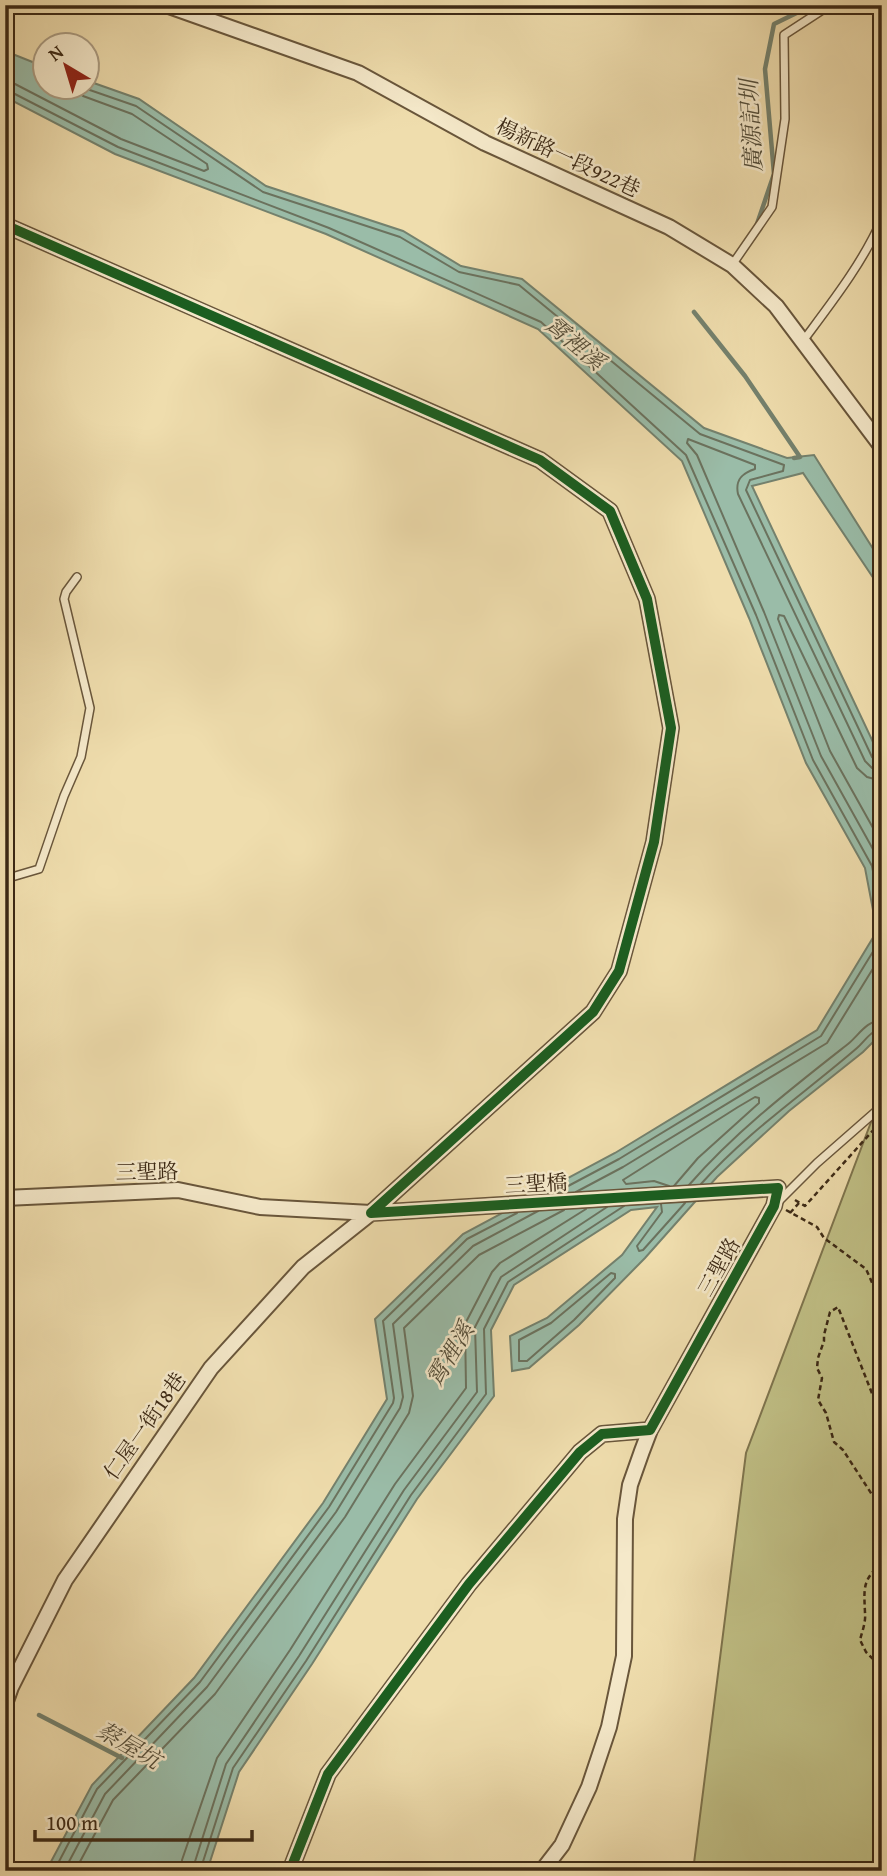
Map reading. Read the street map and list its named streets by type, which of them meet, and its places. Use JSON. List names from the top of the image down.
{
  "streets": {
    "street": [
      "楊新路一段922巷",
      "三聖路",
      "三聖橋",
      "仁屋一街18巷"
    ]
  },
  "crossings": [
    ["三聖路", "三聖橋"],
    ["三聖路", "仁屋一街18巷"],
    ["三聖橋", "仁屋一街18巷"]
  ],
  "water": ["廣源記圳", "霄裡溪", "蔡屋坑"],
  "scale_bar": "100 m",
  "north": "top left"
}
